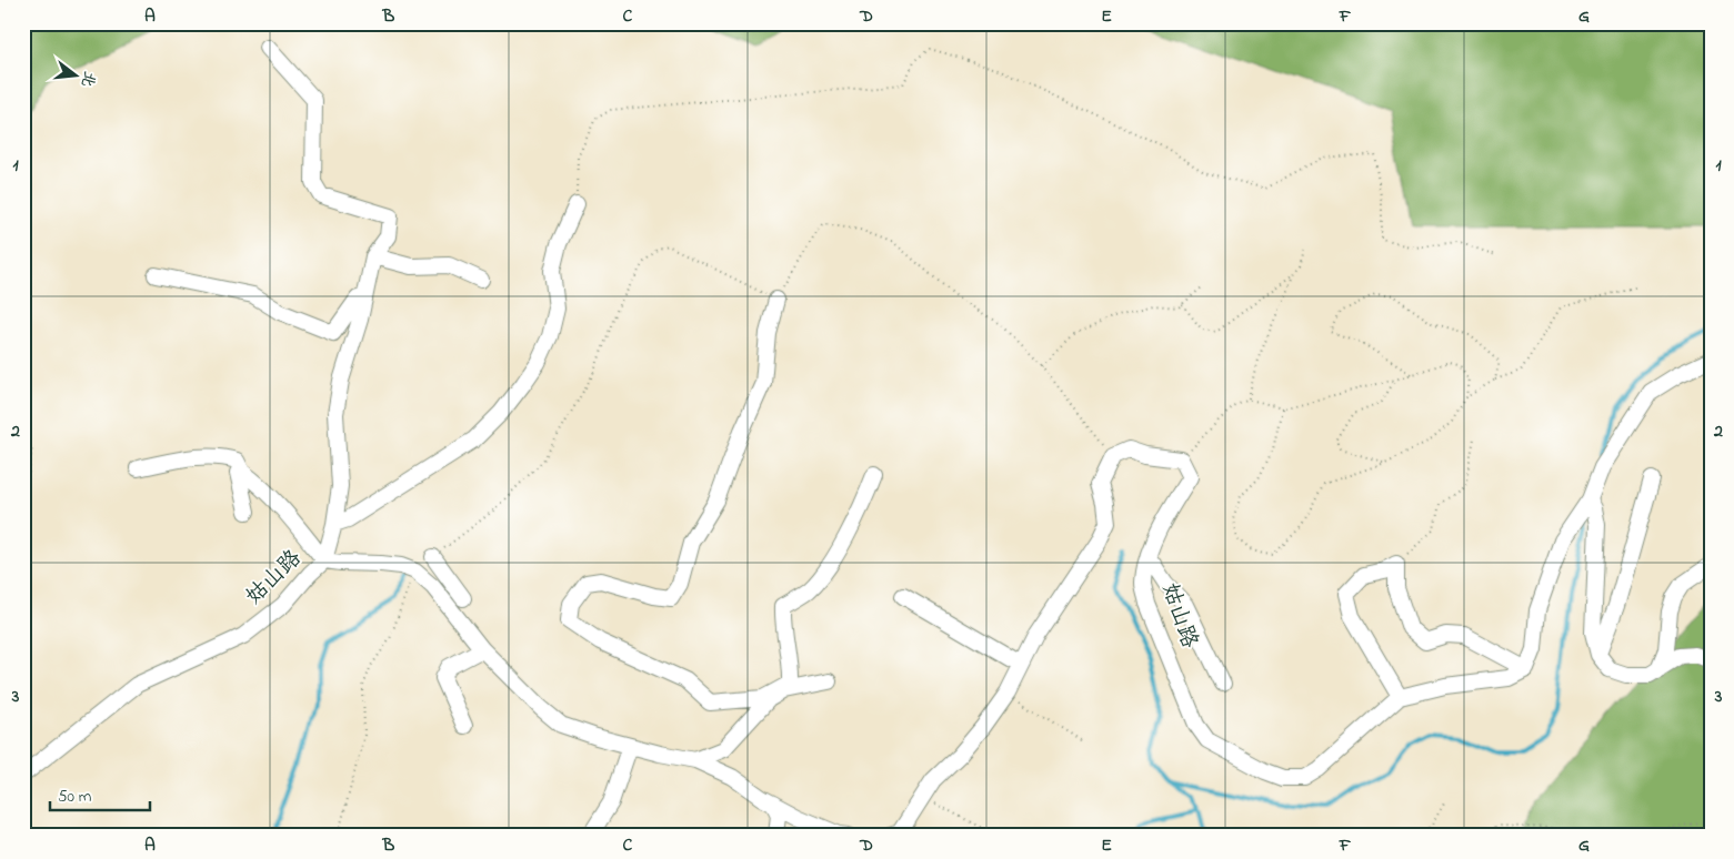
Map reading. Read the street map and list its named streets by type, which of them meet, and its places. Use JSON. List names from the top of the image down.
{
  "streets": {
    "street": ["姑山路"]
  },
  "scale_bar": "50 m",
  "north": "right",
  "grid": {
    "columns": [
      "A",
      "B",
      "C",
      "D",
      "E",
      "F",
      "G"
    ],
    "rows": ["1", "2", "3"]
  }
}
